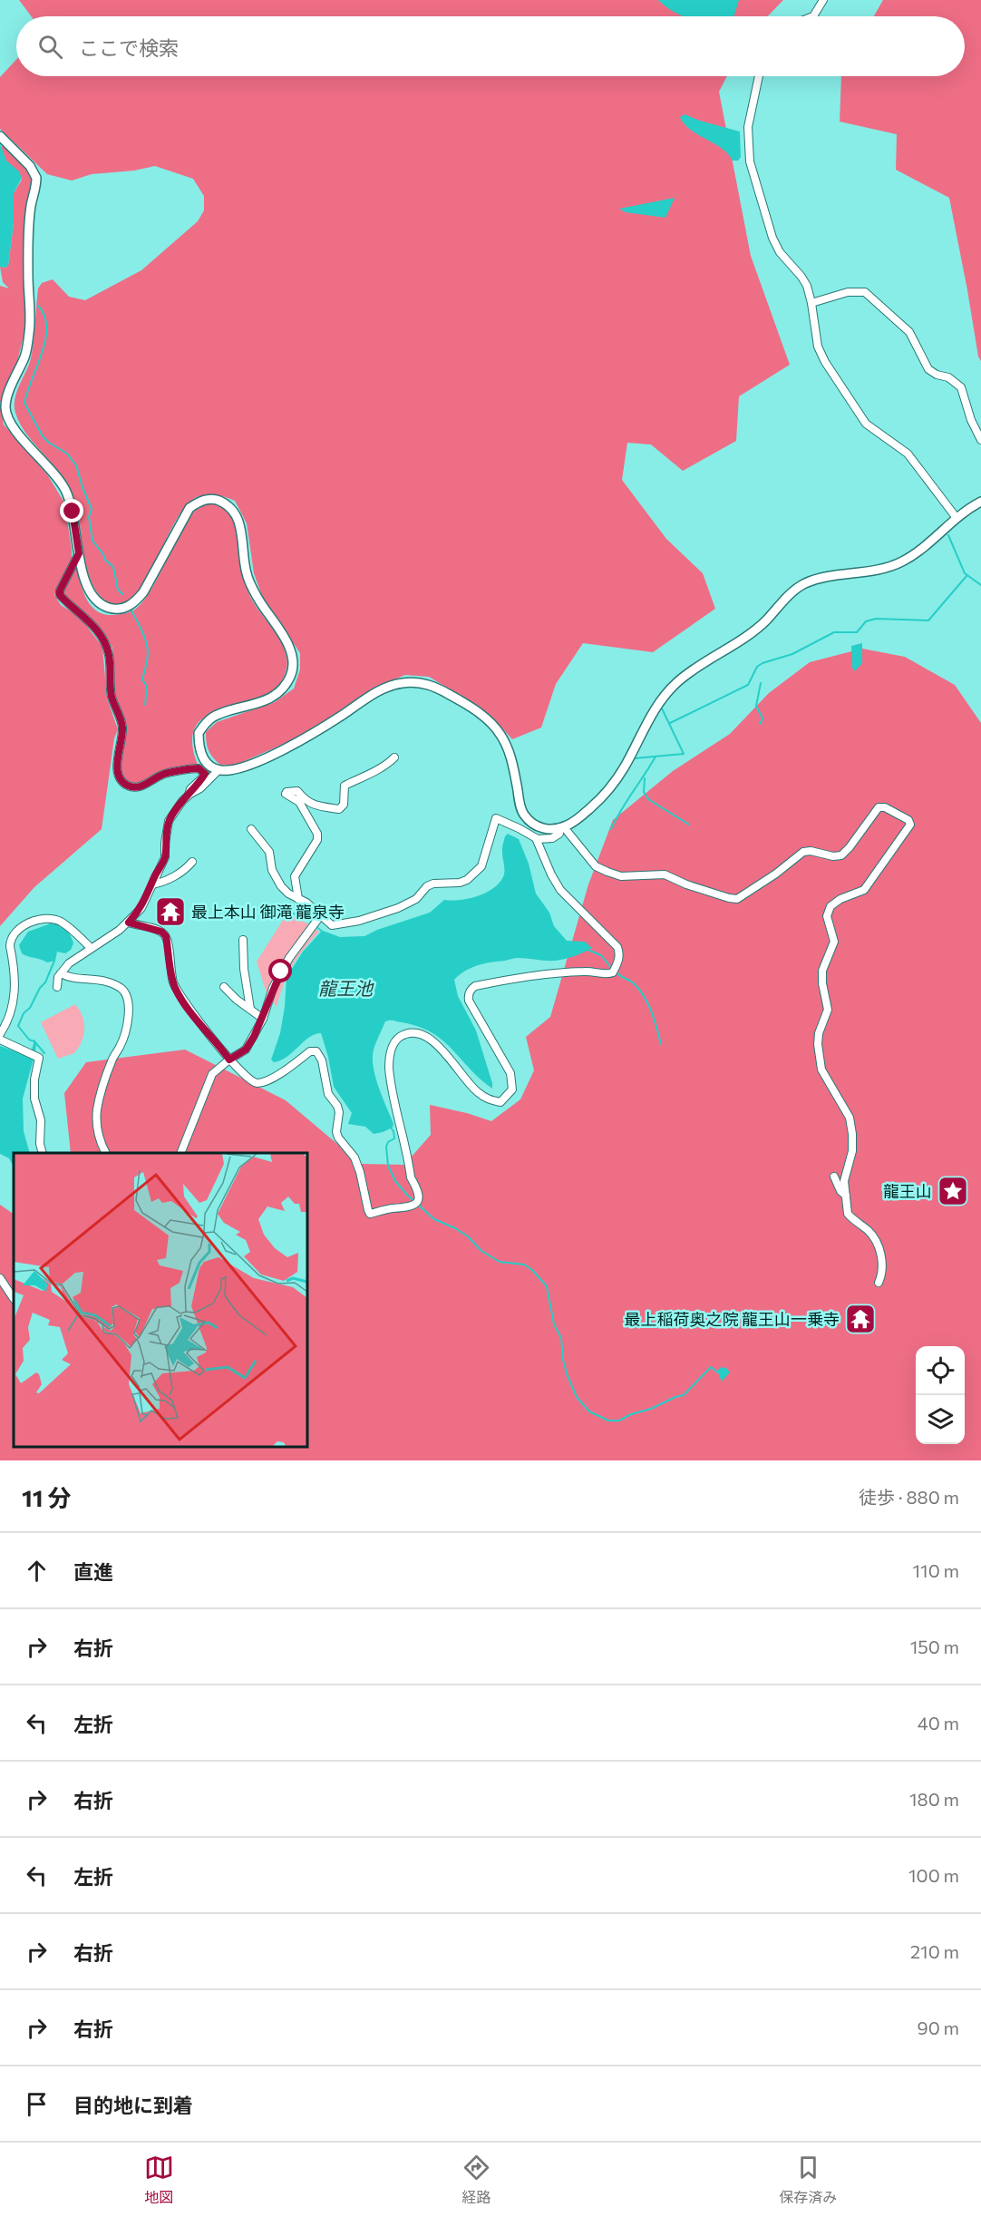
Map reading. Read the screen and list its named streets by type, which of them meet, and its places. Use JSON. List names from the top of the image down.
{
  "water": ["龍王池"],
  "places": {
    "temple": ["最上本山 御滝 龍泉寺", "最上稲荷奥之院 龍王山一乗寺"],
    "place": ["龍王山"]
  },
  "page": {
    "search": "ここで検索",
    "heading": ["11 分", "徒歩 · 880 m"],
    "list": [
      ["直進", "110 m"],
      ["右折", "150 m"],
      ["左折", "40 m"],
      ["右折", "180 m"],
      ["左折", "100 m"],
      ["右折", "210 m"],
      ["右折", "90 m"],
      "目的地に到着"
    ],
    "nav": ["地図", "経路", "保存済み"]
  }
}
